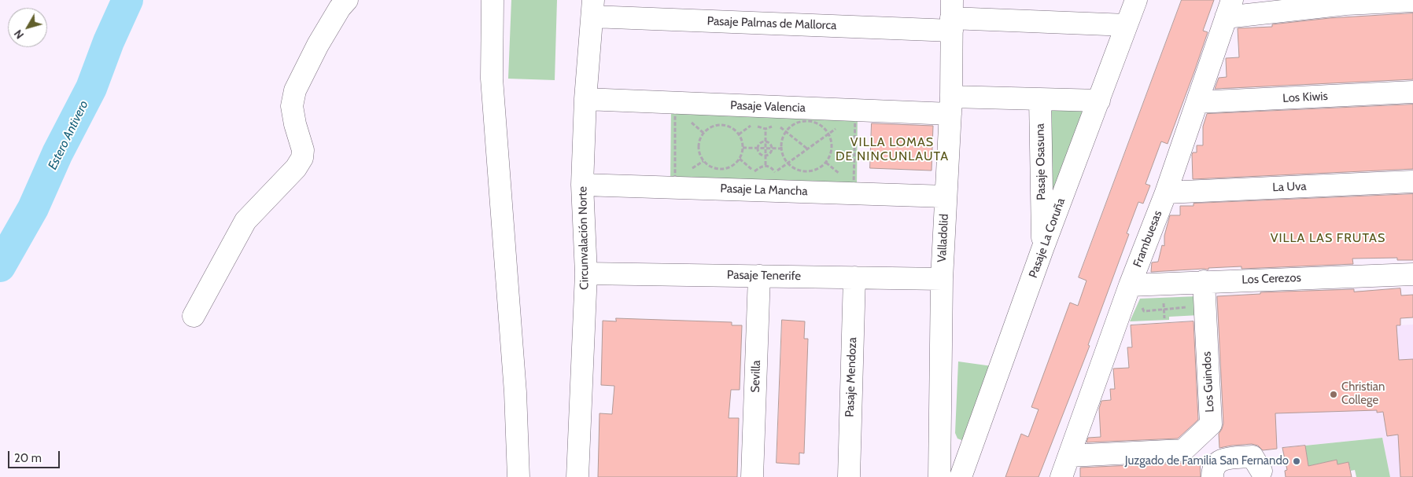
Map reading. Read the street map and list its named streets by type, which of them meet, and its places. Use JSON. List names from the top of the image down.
{
  "streets": {
    "street": [
      "Pasaje Palmas de Mallorca",
      "Los Kiwis",
      "Pasaje Valencia",
      "Pasaje Osasuna",
      "La Uva",
      "Pasaje La Mancha",
      "Circunvalación Norte",
      "Valladolid",
      "Pasaje La Coruña",
      "Frambuesas",
      "Pasaje Tenerife",
      "Los Cerezos",
      "Sevilla",
      "Pasaje Mendoza",
      "Los Guindos"
    ]
  },
  "crossings": [
    ["Pasaje Palmas de Mallorca", "Circunvalación Norte"],
    ["Pasaje Palmas de Mallorca", "Valladolid"],
    ["Pasaje Palmas de Mallorca", "Pasaje La Coruña"],
    ["Los Kiwis", "Frambuesas"],
    ["Pasaje Valencia", "Pasaje Osasuna"],
    ["Pasaje Valencia", "Circunvalación Norte"],
    ["Pasaje Valencia", "Valladolid"],
    ["Pasaje Valencia", "Pasaje La Coruña"],
    ["Pasaje Osasuna", "Pasaje La Coruña"],
    ["La Uva", "Frambuesas"],
    ["Pasaje La Mancha", "Circunvalación Norte"],
    ["Pasaje La Mancha", "Valladolid"],
    ["Circunvalación Norte", "Pasaje Tenerife"],
    ["Valladolid", "Pasaje Tenerife"],
    ["Frambuesas", "Los Cerezos"],
    ["Frambuesas", "Los Guindos"],
    ["Pasaje Tenerife", "Sevilla"],
    ["Pasaje Tenerife", "Pasaje Mendoza"],
    ["Los Cerezos", "Los Guindos"]
  ],
  "districts": ["VILLA LOMAS DE NINCUNLAUTA", "VILLA LAS FRUTAS"],
  "water": ["Estero Antivero"],
  "places": ["Christian College", "Juzgado de Familia San Fernando"],
  "scale_bar": "20 m",
  "north": "bottom left"
}
